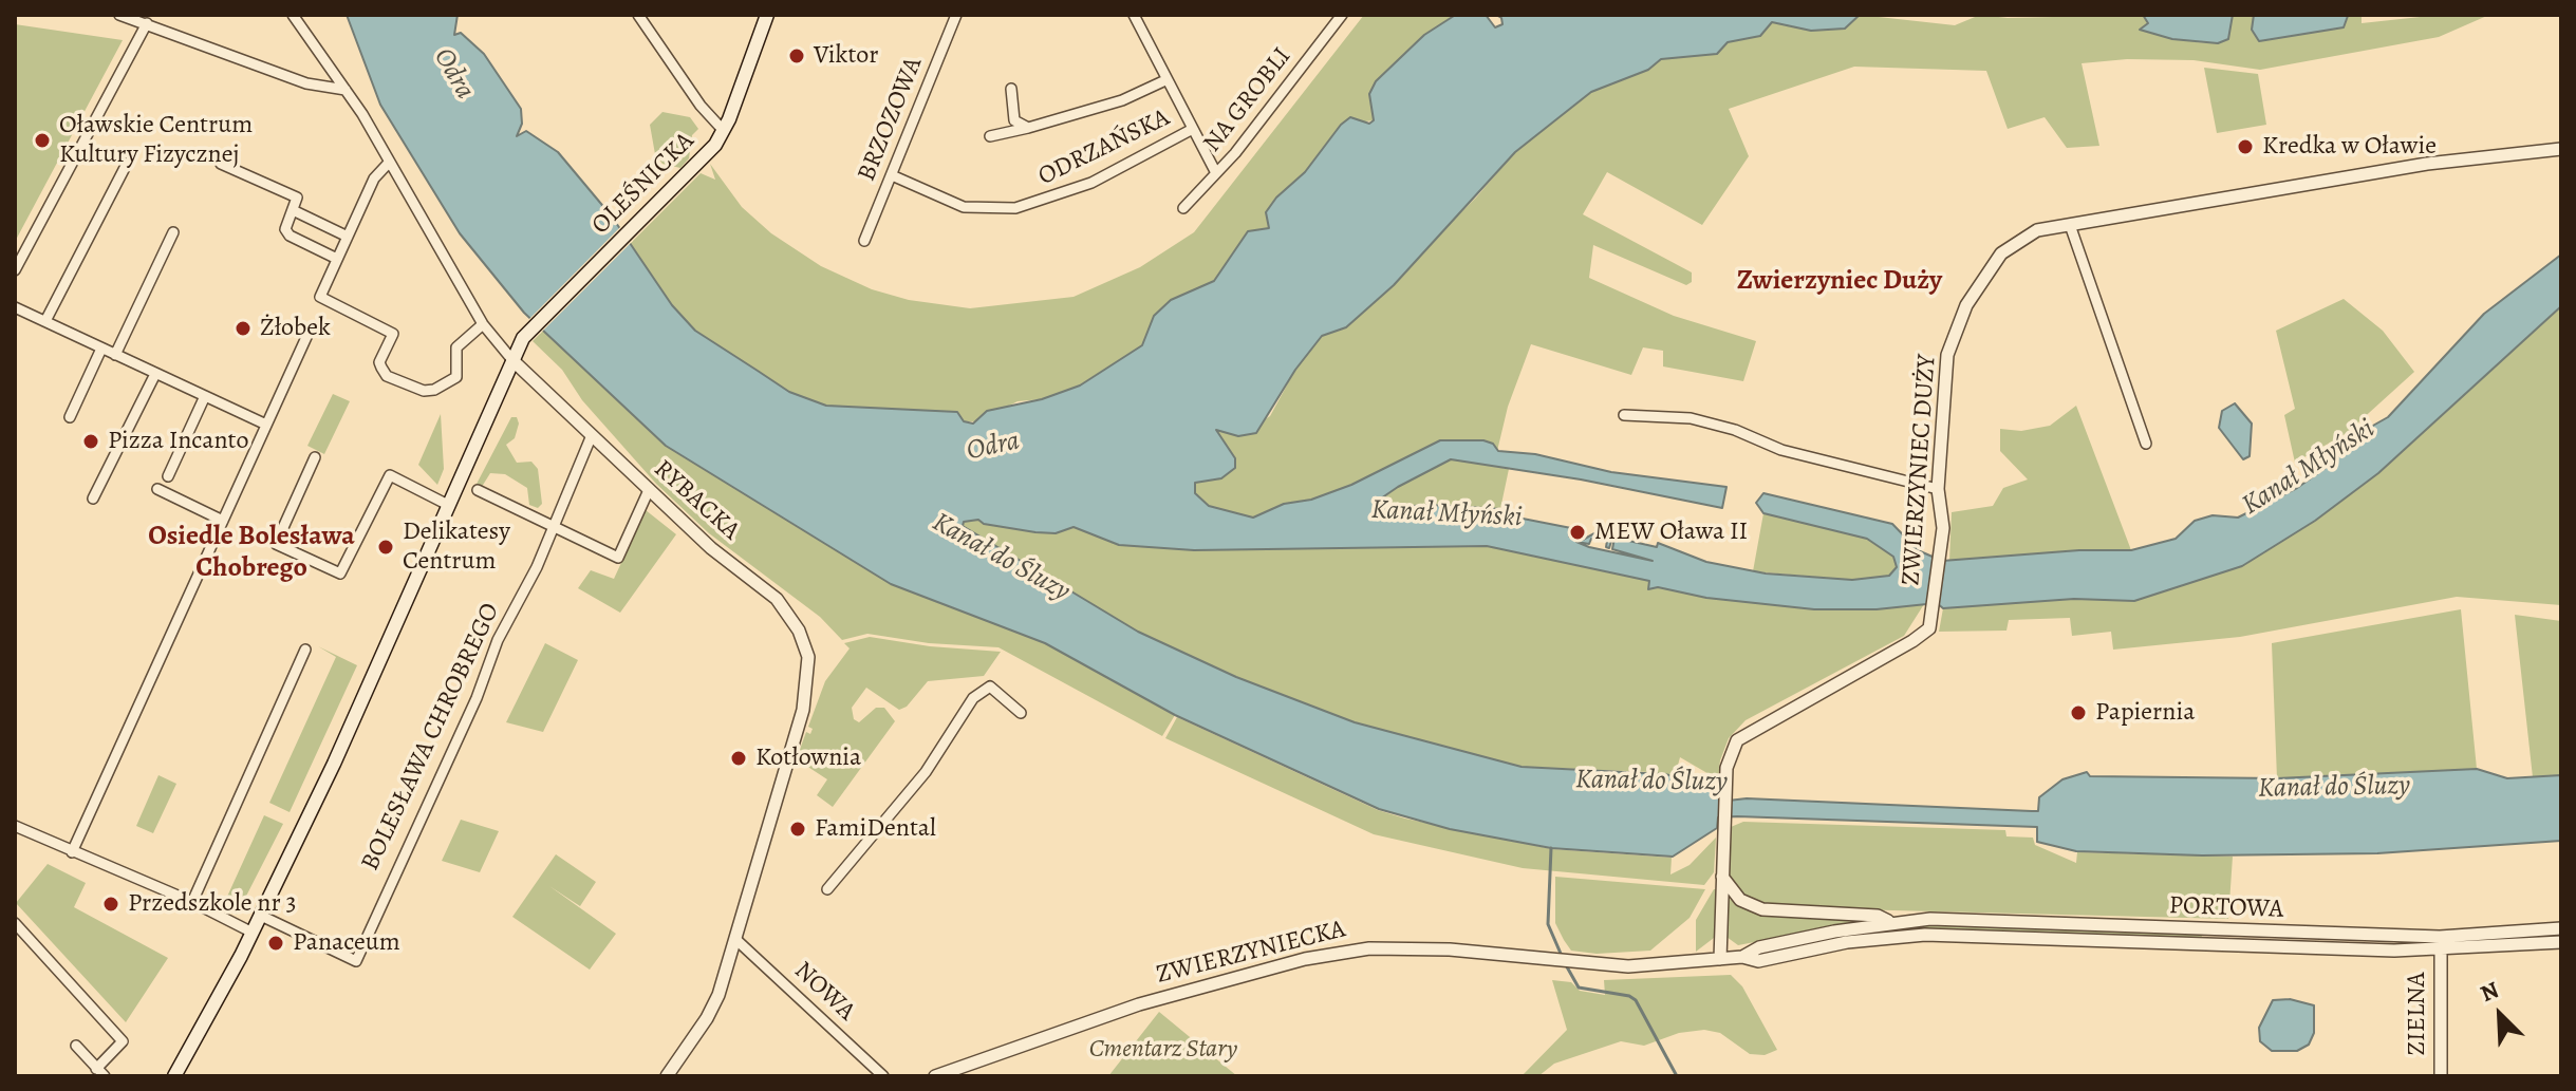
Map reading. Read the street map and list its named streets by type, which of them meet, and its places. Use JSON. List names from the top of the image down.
{
  "streets": {
    "main road": ["OLEŚNICKA"],
    "street": [
      "NA GROBLI",
      "BRZOZOWA",
      "ODRZAŃSKA",
      "ZWIERZYNIEC DUŻY",
      "RYBACKA",
      "BOLESŁAWA CHROBREGO",
      "PORTOWA",
      "ZWIERZYNIECKA",
      "NOWA",
      "ZIELNA"
    ]
  },
  "crossings": [
    ["BRZOZOWA", "ODRZAŃSKA"],
    ["OLEŚNICKA", "RYBACKA"],
    ["ZWIERZYNIEC DUŻY", "ZWIERZYNIECKA"],
    ["RYBACKA", "BOLESŁAWA CHROBREGO"],
    ["RYBACKA", "NOWA"],
    ["PORTOWA", "ZWIERZYNIECKA"],
    ["PORTOWA", "ZIELNA"]
  ],
  "districts": ["Zwierzyniec Duży", "Osiedle Bolesława Chobrego"],
  "water": ["Odra", "Kanał Młyński", "Kanał do Śluzy"],
  "parks": ["Cmentarz Stary"],
  "places": [
    "Viktor",
    "Oławskie Centrum Kultury Fizycznej",
    "Kredka w Oławie",
    "Żłobek",
    "Pizza Incanto",
    "MEW Oława II",
    "Delikatesy Centrum",
    "Papiernia",
    "Kotłownia",
    "FamiDental",
    "Przedszkole nr 3",
    "Panaceum"
  ],
  "north": "top left"
}
